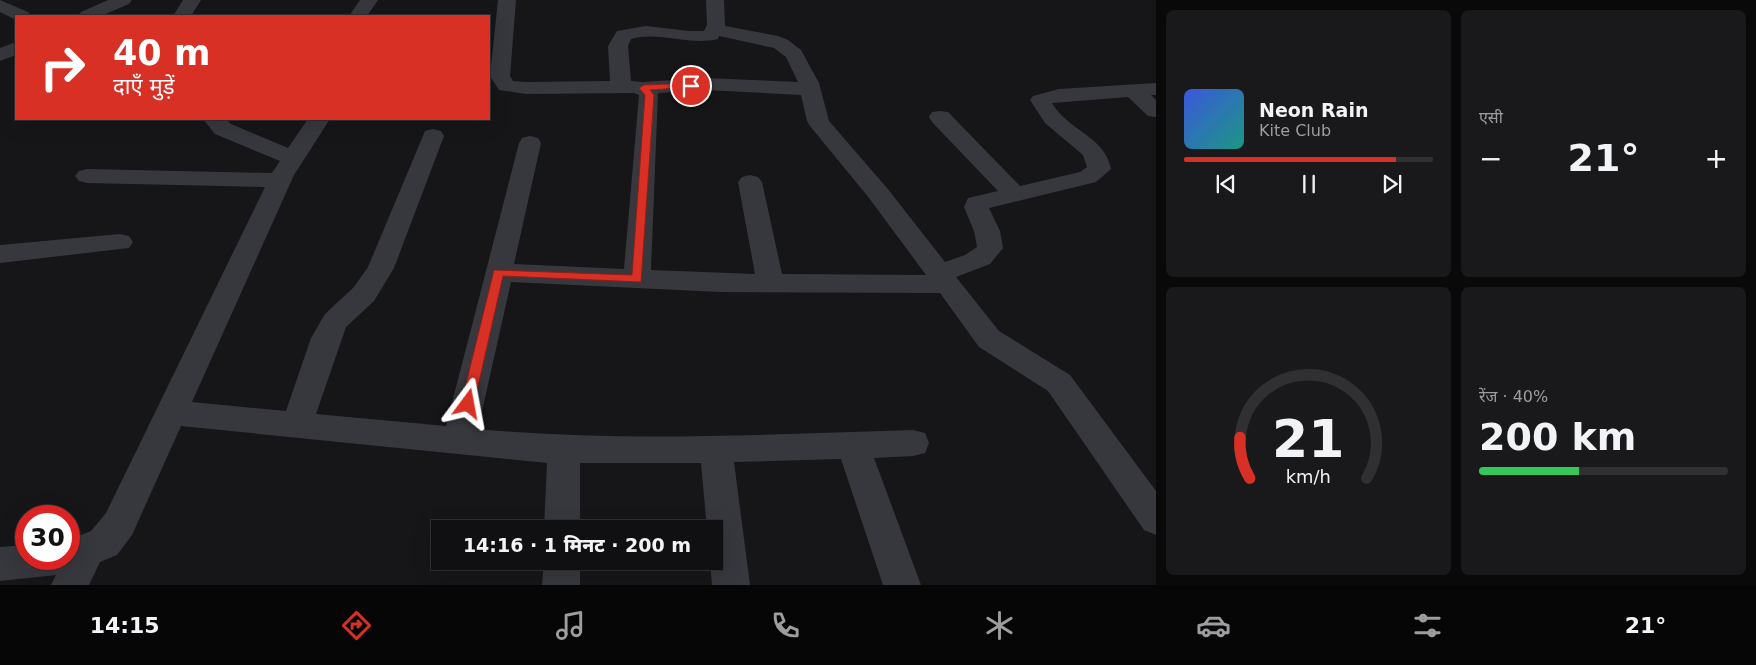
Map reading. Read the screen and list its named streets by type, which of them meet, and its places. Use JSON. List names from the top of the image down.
{
  "page": {
    "tile": [
      "एसी",
      ["रेंज · 40%", "200 km"]
    ],
    "turn": ["40 m", "दाएँ मुड़ें"],
    "song": ["Neon Rain", "Kite Club"],
    "heat": ["−", "21°", "+"],
    "limit": "30",
    "trip": "14:16 · 1 मिनट · 200 m",
    "tabs": ["14:15", "21°"],
    "gauge": ["21", "km/h"]
  }
}
